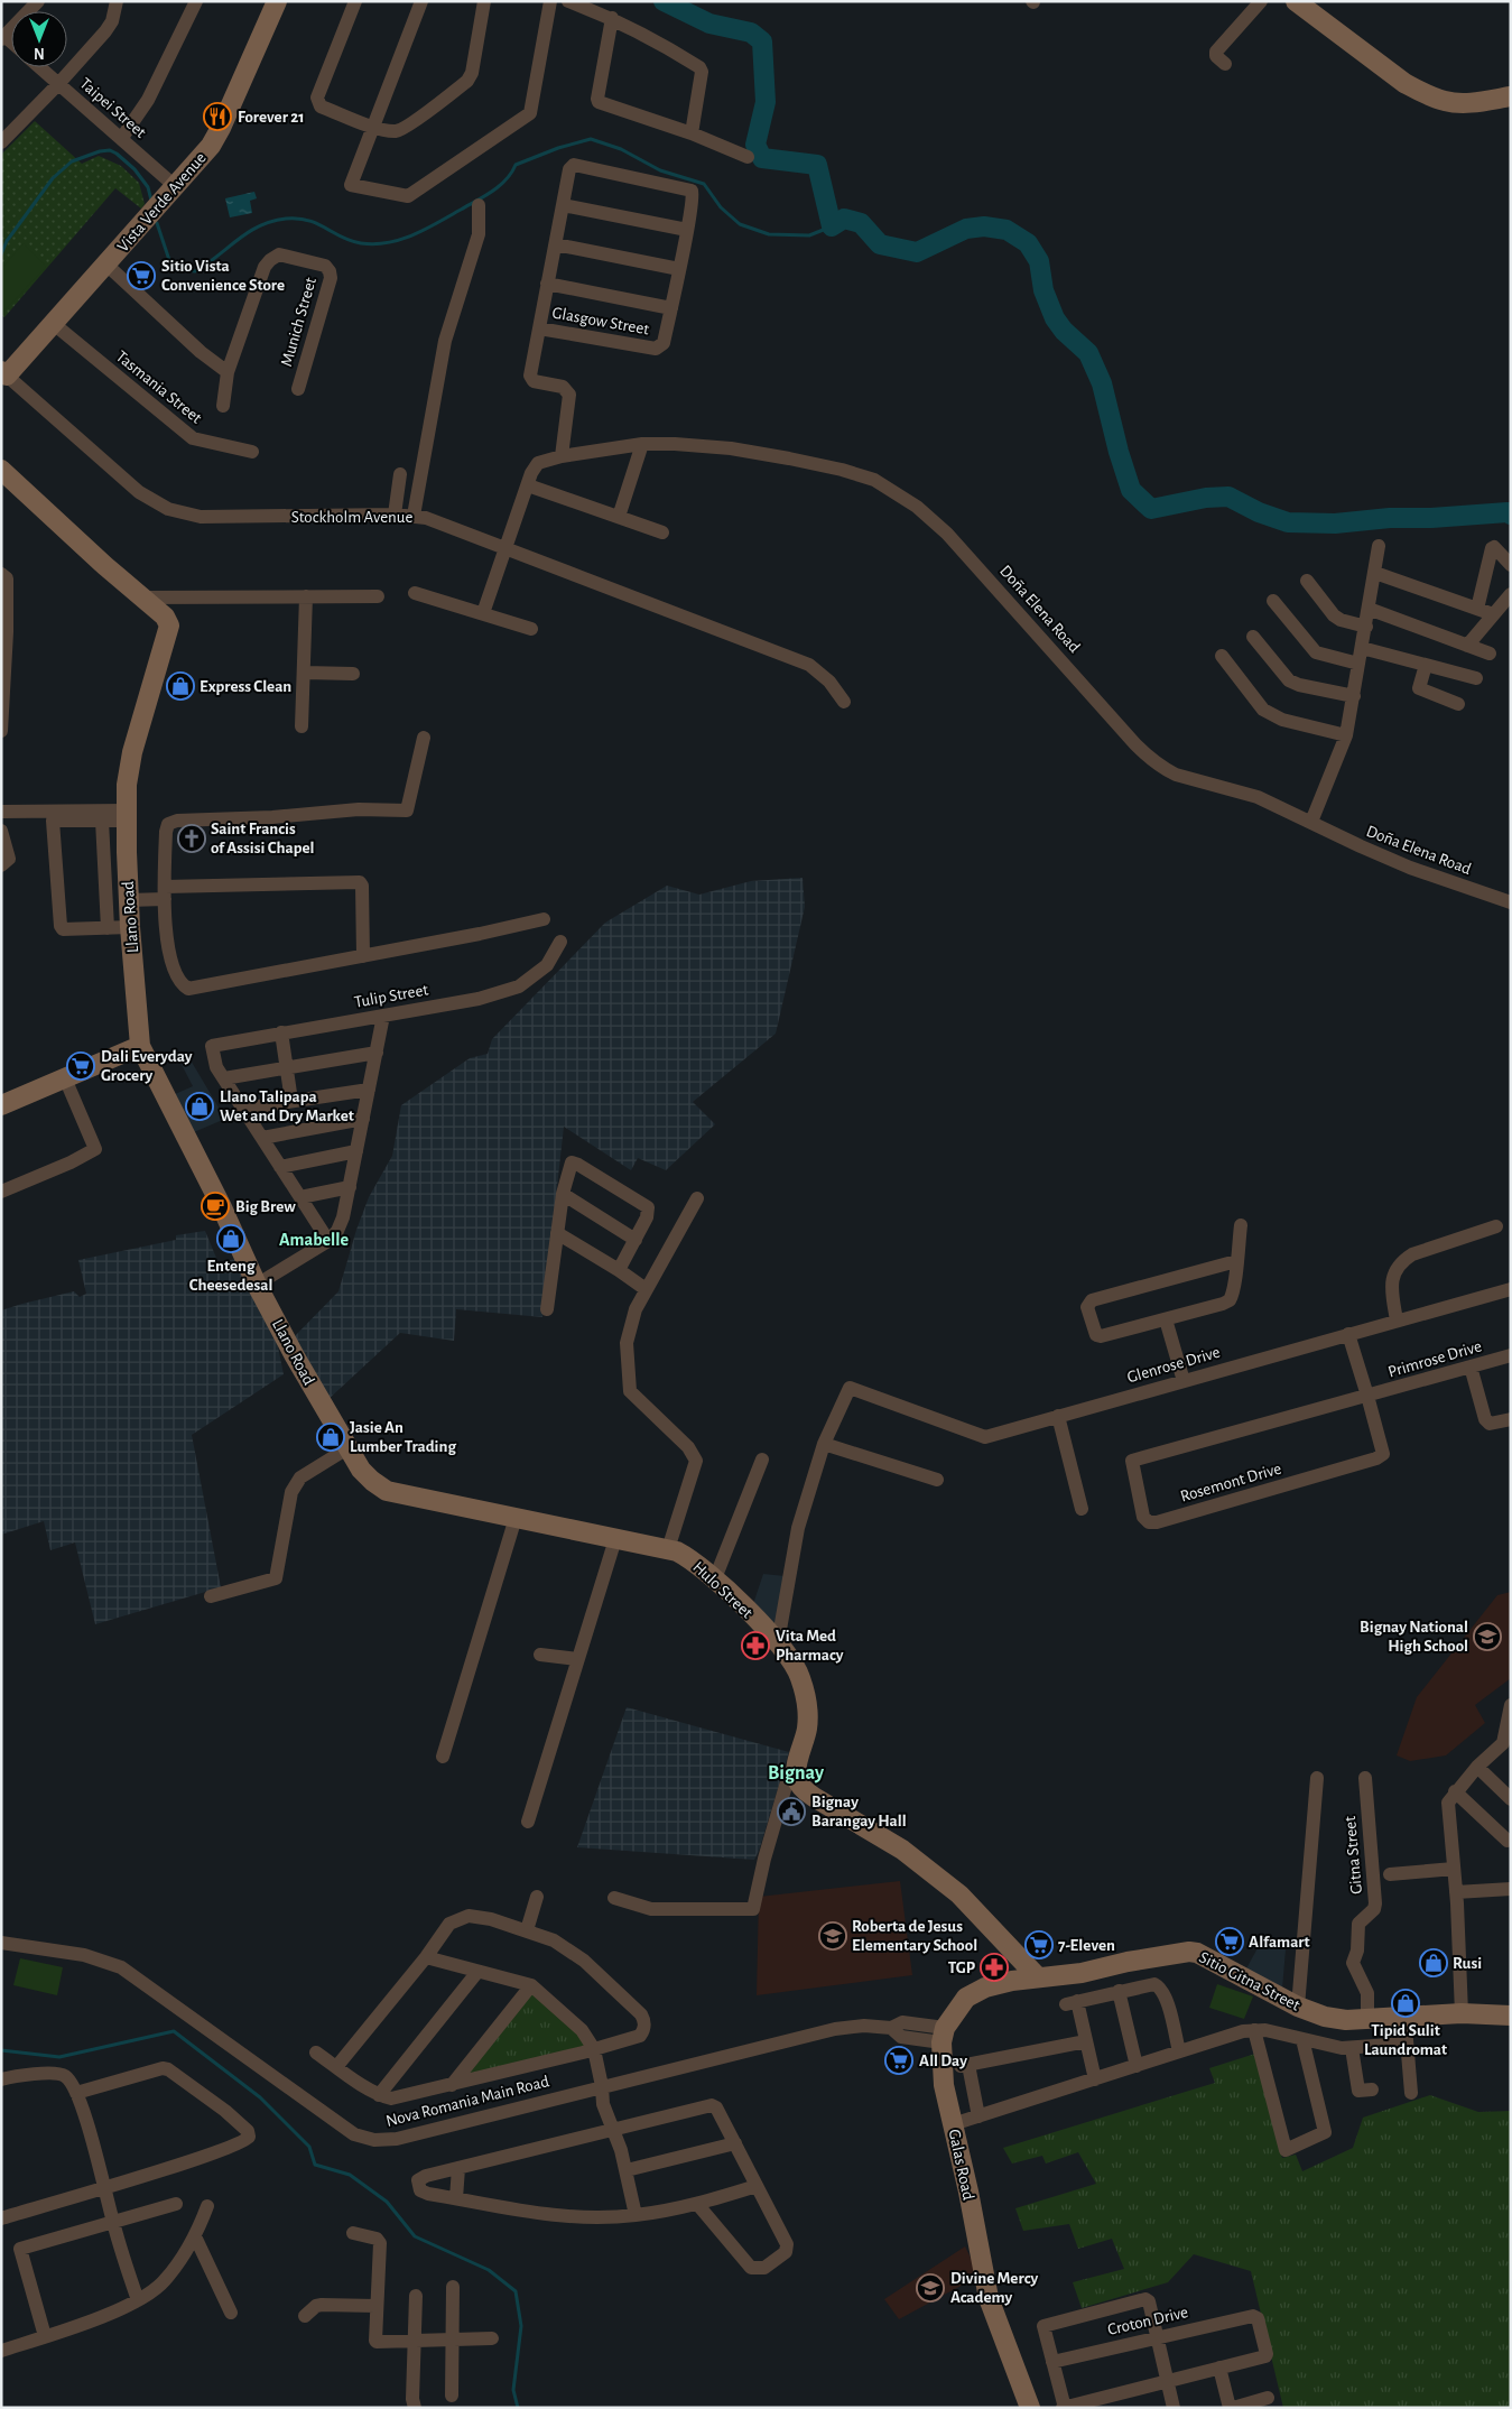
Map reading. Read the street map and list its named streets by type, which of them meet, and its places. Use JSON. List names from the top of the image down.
{
  "streets": {
    "main road": [
      "Vista Verde Avenue",
      "Llano Road",
      "Hulo Street",
      "Sitio Gitna Street",
      "Galas Road"
    ],
    "street": [
      "Taipei Street",
      "Glasgow Street",
      "Munich Street",
      "Tasmania Street",
      "Stockholm Avenue",
      "Doña Elena Road",
      "Tulip Street",
      "Primrose Drive",
      "Glenrose Drive",
      "Rosemont Drive",
      "Gitna Street",
      "Nova Romania Main Road",
      "Croton Drive"
    ]
  },
  "crossings": [
    ["Taipei Street", "Vista Verde Avenue"],
    ["Vista Verde Avenue", "Tasmania Street"],
    ["Vista Verde Avenue", "Stockholm Avenue"],
    ["Stockholm Avenue", "Doña Elena Road"],
    ["Llano Road", "Hulo Street"],
    ["Primrose Drive", "Rosemont Drive"],
    ["Gitna Street", "Sitio Gitna Street"],
    ["Nova Romania Main Road", "Galas Road"]
  ],
  "districts": ["Amabelle", "Bignay"],
  "places": {
    "restaurant": ["Forever 21"],
    "supermarket": [
      "Sitio Vista Convenience Store",
      "Dali Everyday Grocery",
      "Alfamart",
      "7-Eleven",
      "All Day"
    ],
    "shop": [
      "Express Clean",
      "Llano Talipapa Wet and Dry Market",
      "Enteng Cheesedesal",
      "Jasie An Lumber Trading",
      "Rusi",
      "Tipid Sulit Laundromat"
    ],
    "church": ["Saint Francis of Assisi Chapel"],
    "cafe": ["Big Brew"],
    "school or university": ["Bignay National High School", "Roberta de Jesus Elementary School", "Divine Mercy Academy"],
    "pharmacy": ["Vita Med Pharmacy", "TGP"],
    "public building": ["Bignay Barangay Hall"]
  },
  "north": "bottom"
}
